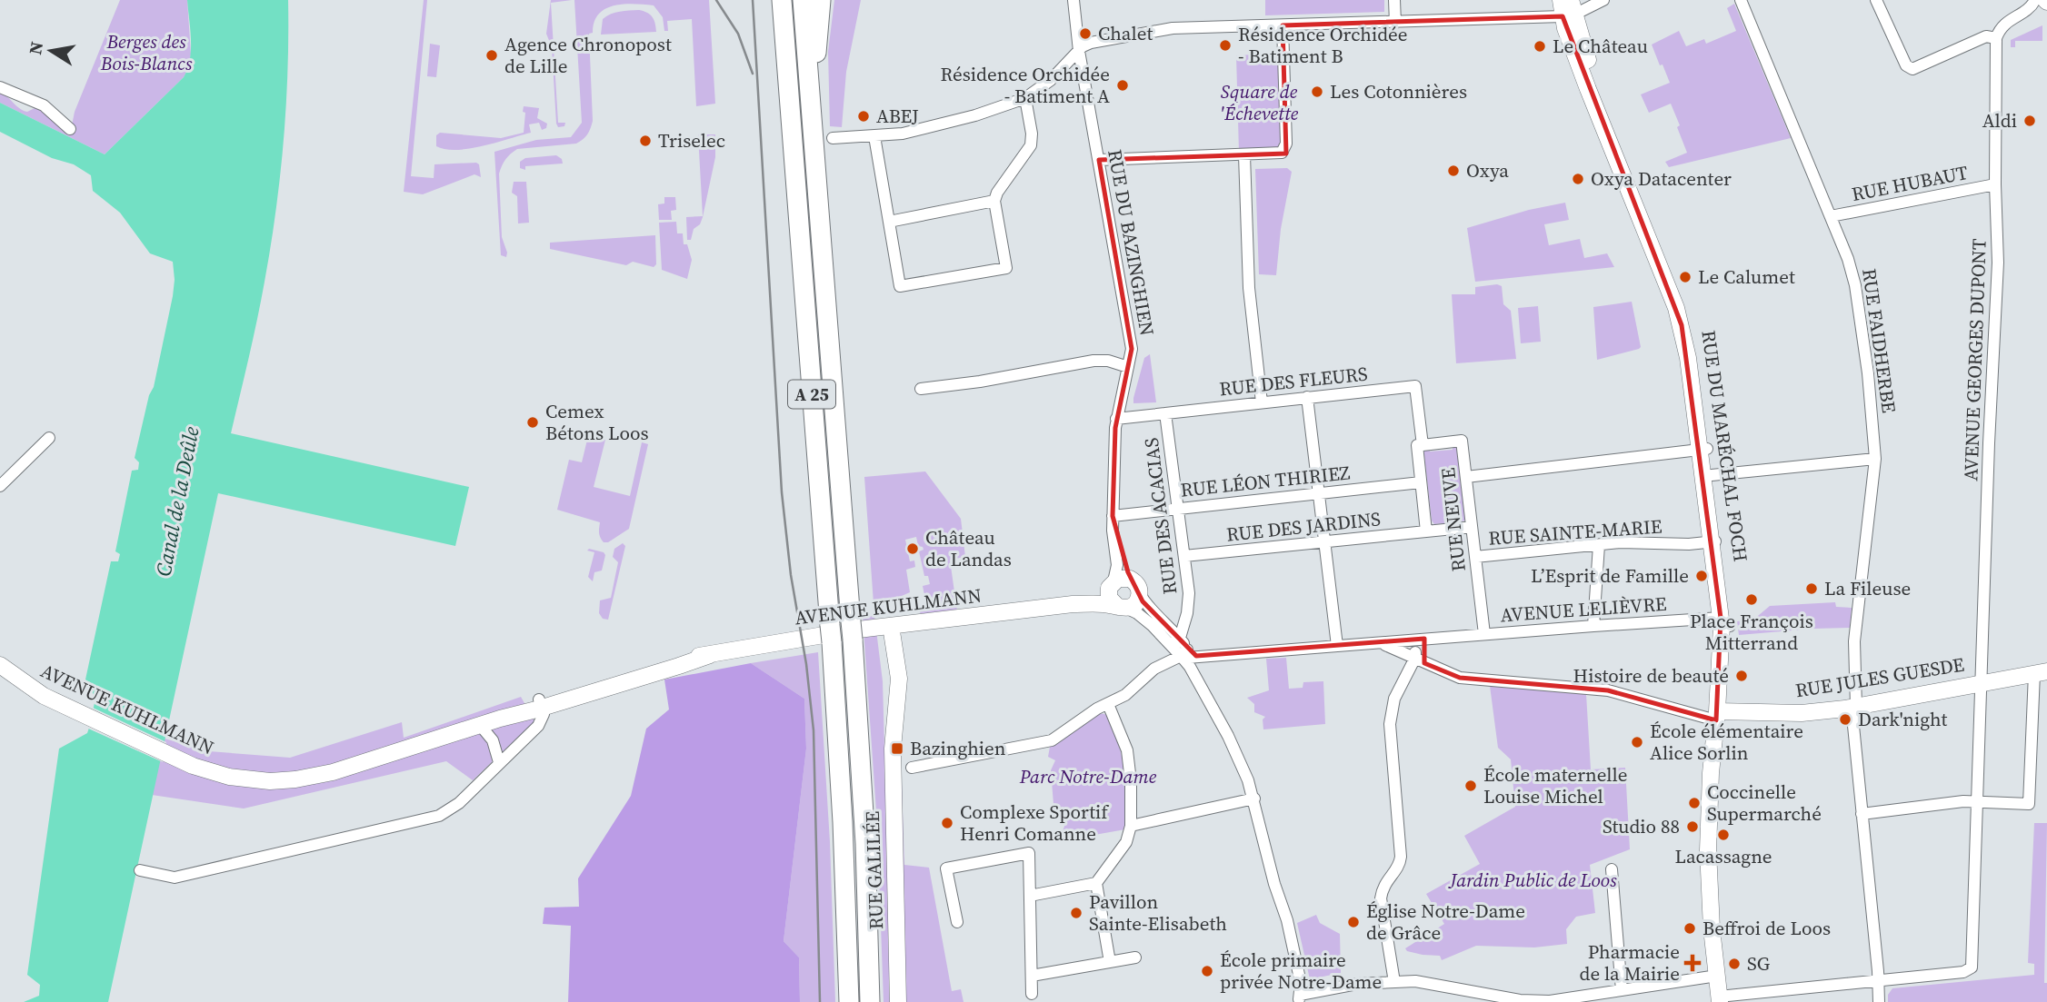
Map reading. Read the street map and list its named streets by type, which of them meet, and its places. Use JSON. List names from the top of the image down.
{
  "streets": {
    "highway": ["A 25"],
    "street": [
      "RUE HUBAUT",
      "RUE DU BAZINGHIEN",
      "RUE FAIDHERBE",
      "AVENUE GEORGES DUPONT",
      "RUE DES FLEURS",
      "RUE DU MARÉCHAL FOCH",
      "RUE LÉON THIRIEZ",
      "RUE DES ACACIAS",
      "RUE NEUVE",
      "RUE DES JARDINS",
      "RUE SAINTE-MARIE",
      "AVENUE KUHLMANN",
      "AVENUE LELIÈVRE",
      "RUE JULES GUESDE",
      "RUE GALILÉE"
    ]
  },
  "crossings": [
    ["RUE HUBAUT", "RUE FAIDHERBE"],
    ["RUE HUBAUT", "AVENUE GEORGES DUPONT"],
    ["RUE DU BAZINGHIEN", "RUE DES FLEURS"],
    ["RUE DU BAZINGHIEN", "RUE LÉON THIRIEZ"],
    ["RUE DU BAZINGHIEN", "RUE DES ACACIAS"],
    ["RUE DU BAZINGHIEN", "AVENUE KUHLMANN"],
    ["RUE DU BAZINGHIEN", "AVENUE LELIÈVRE"],
    ["RUE FAIDHERBE", "AVENUE GEORGES DUPONT"],
    ["RUE FAIDHERBE", "RUE JULES GUESDE"],
    ["AVENUE GEORGES DUPONT", "RUE JULES GUESDE"],
    ["RUE DES FLEURS", "RUE LÉON THIRIEZ"],
    ["RUE DES FLEURS", "RUE DES ACACIAS"],
    ["RUE DES FLEURS", "RUE NEUVE"],
    ["A 25", "AVENUE KUHLMANN"],
    ["RUE DU MARÉCHAL FOCH", "RUE SAINTE-MARIE"],
    ["RUE DU MARÉCHAL FOCH", "AVENUE LELIÈVRE"],
    ["RUE DU MARÉCHAL FOCH", "RUE JULES GUESDE"],
    ["RUE LÉON THIRIEZ", "RUE DES ACACIAS"],
    ["RUE DES ACACIAS", "RUE DES JARDINS"],
    ["RUE NEUVE", "RUE DES JARDINS"],
    ["RUE NEUVE", "RUE SAINTE-MARIE"],
    ["RUE NEUVE", "AVENUE LELIÈVRE"],
    ["AVENUE KUHLMANN", "RUE GALILÉE"]
  ],
  "water": ["Canal de la Deûle"],
  "parks": [
    "Berges des Bois-Blancs",
    "Square de 'Échevette",
    "Parc Notre-Dame",
    "Jardin Public de Loos"
  ],
  "places": {
    "other": [
      "Chalet",
      "Résidence Orchidée - Batiment B",
      "Le Château",
      "Agence Chronopost de Lille",
      "Résidence Orchidée - Batiment A",
      "Les Cotonnières",
      "ABEJ",
      "Aldi",
      "Triselec",
      "Oxya",
      "Oxya Datacenter",
      "Le Calumet",
      "Cemex Bétons Loos",
      "Château de Landas",
      "L’Esprit de Famille",
      "La Fileuse",
      "Place François Mitterrand",
      "Histoire de beauté",
      "Dark'night",
      "École élémentaire Alice Sorlin",
      "École maternelle Louise Michel",
      "Coccinelle Supermarché",
      "Complexe Sportif Henri Comanne",
      "Studio 88",
      "Lacassagne",
      "Pavillon Sainte-Elisabeth",
      "Église Notre-Dame de Grâce",
      "Beffroi de Loos",
      "SG",
      "École primaire privée Notre-Dame"
    ],
    "transit": ["Bazinghien"],
    "health": ["Pharmacie de la Mairie"]
  },
  "north": "left"
}
